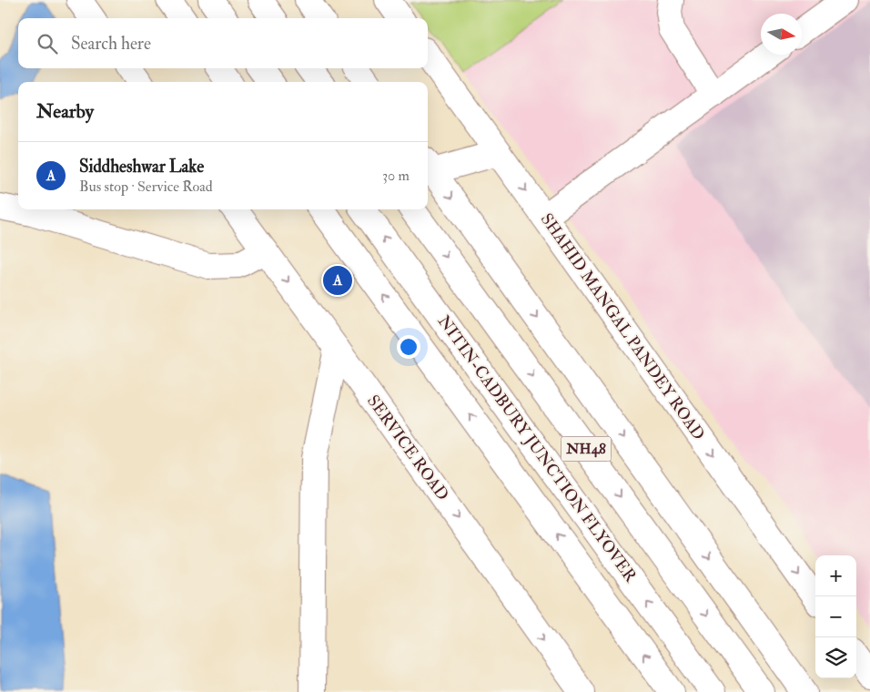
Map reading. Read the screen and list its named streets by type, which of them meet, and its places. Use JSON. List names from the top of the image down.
{
  "streets": {
    "main road": [
      "SHAHID MANGAL PANDEY ROAD",
      "SERVICE ROAD",
      "NITIN-CADBURY JUNCTION FLYOVER",
      "NH48"
    ]
  },
  "north": "right",
  "page": {
    "search": "Search here",
    "heading": "Nearby",
    "list": [
      {
        "mark": "A",
        "name": "Siddheshwar Lake",
        "note": "Bus stop · Service Road",
        "value": "30 m"
      }
    ],
    "pins": "A",
    "map_buttons": ["+", "−"]
  }
}
